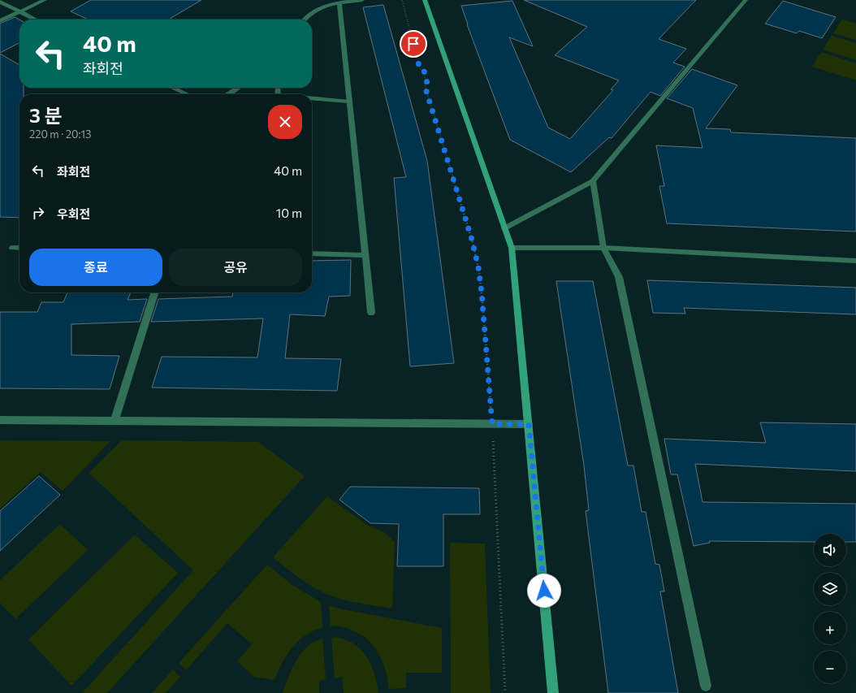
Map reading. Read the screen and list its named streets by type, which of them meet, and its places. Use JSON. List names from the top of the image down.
{
  "page": {
    "turn": ["40 m", "좌회전"],
    "heading": ["3 분", "220 m · 20:13"],
    "list": [
      {
        "name": "좌회전",
        "value": "40 m"
      },
      {
        "name": "우회전",
        "value": "10 m"
      }
    ],
    "buttons": ["종료", "공유"],
    "map_buttons": ["+", "−"]
  }
}
